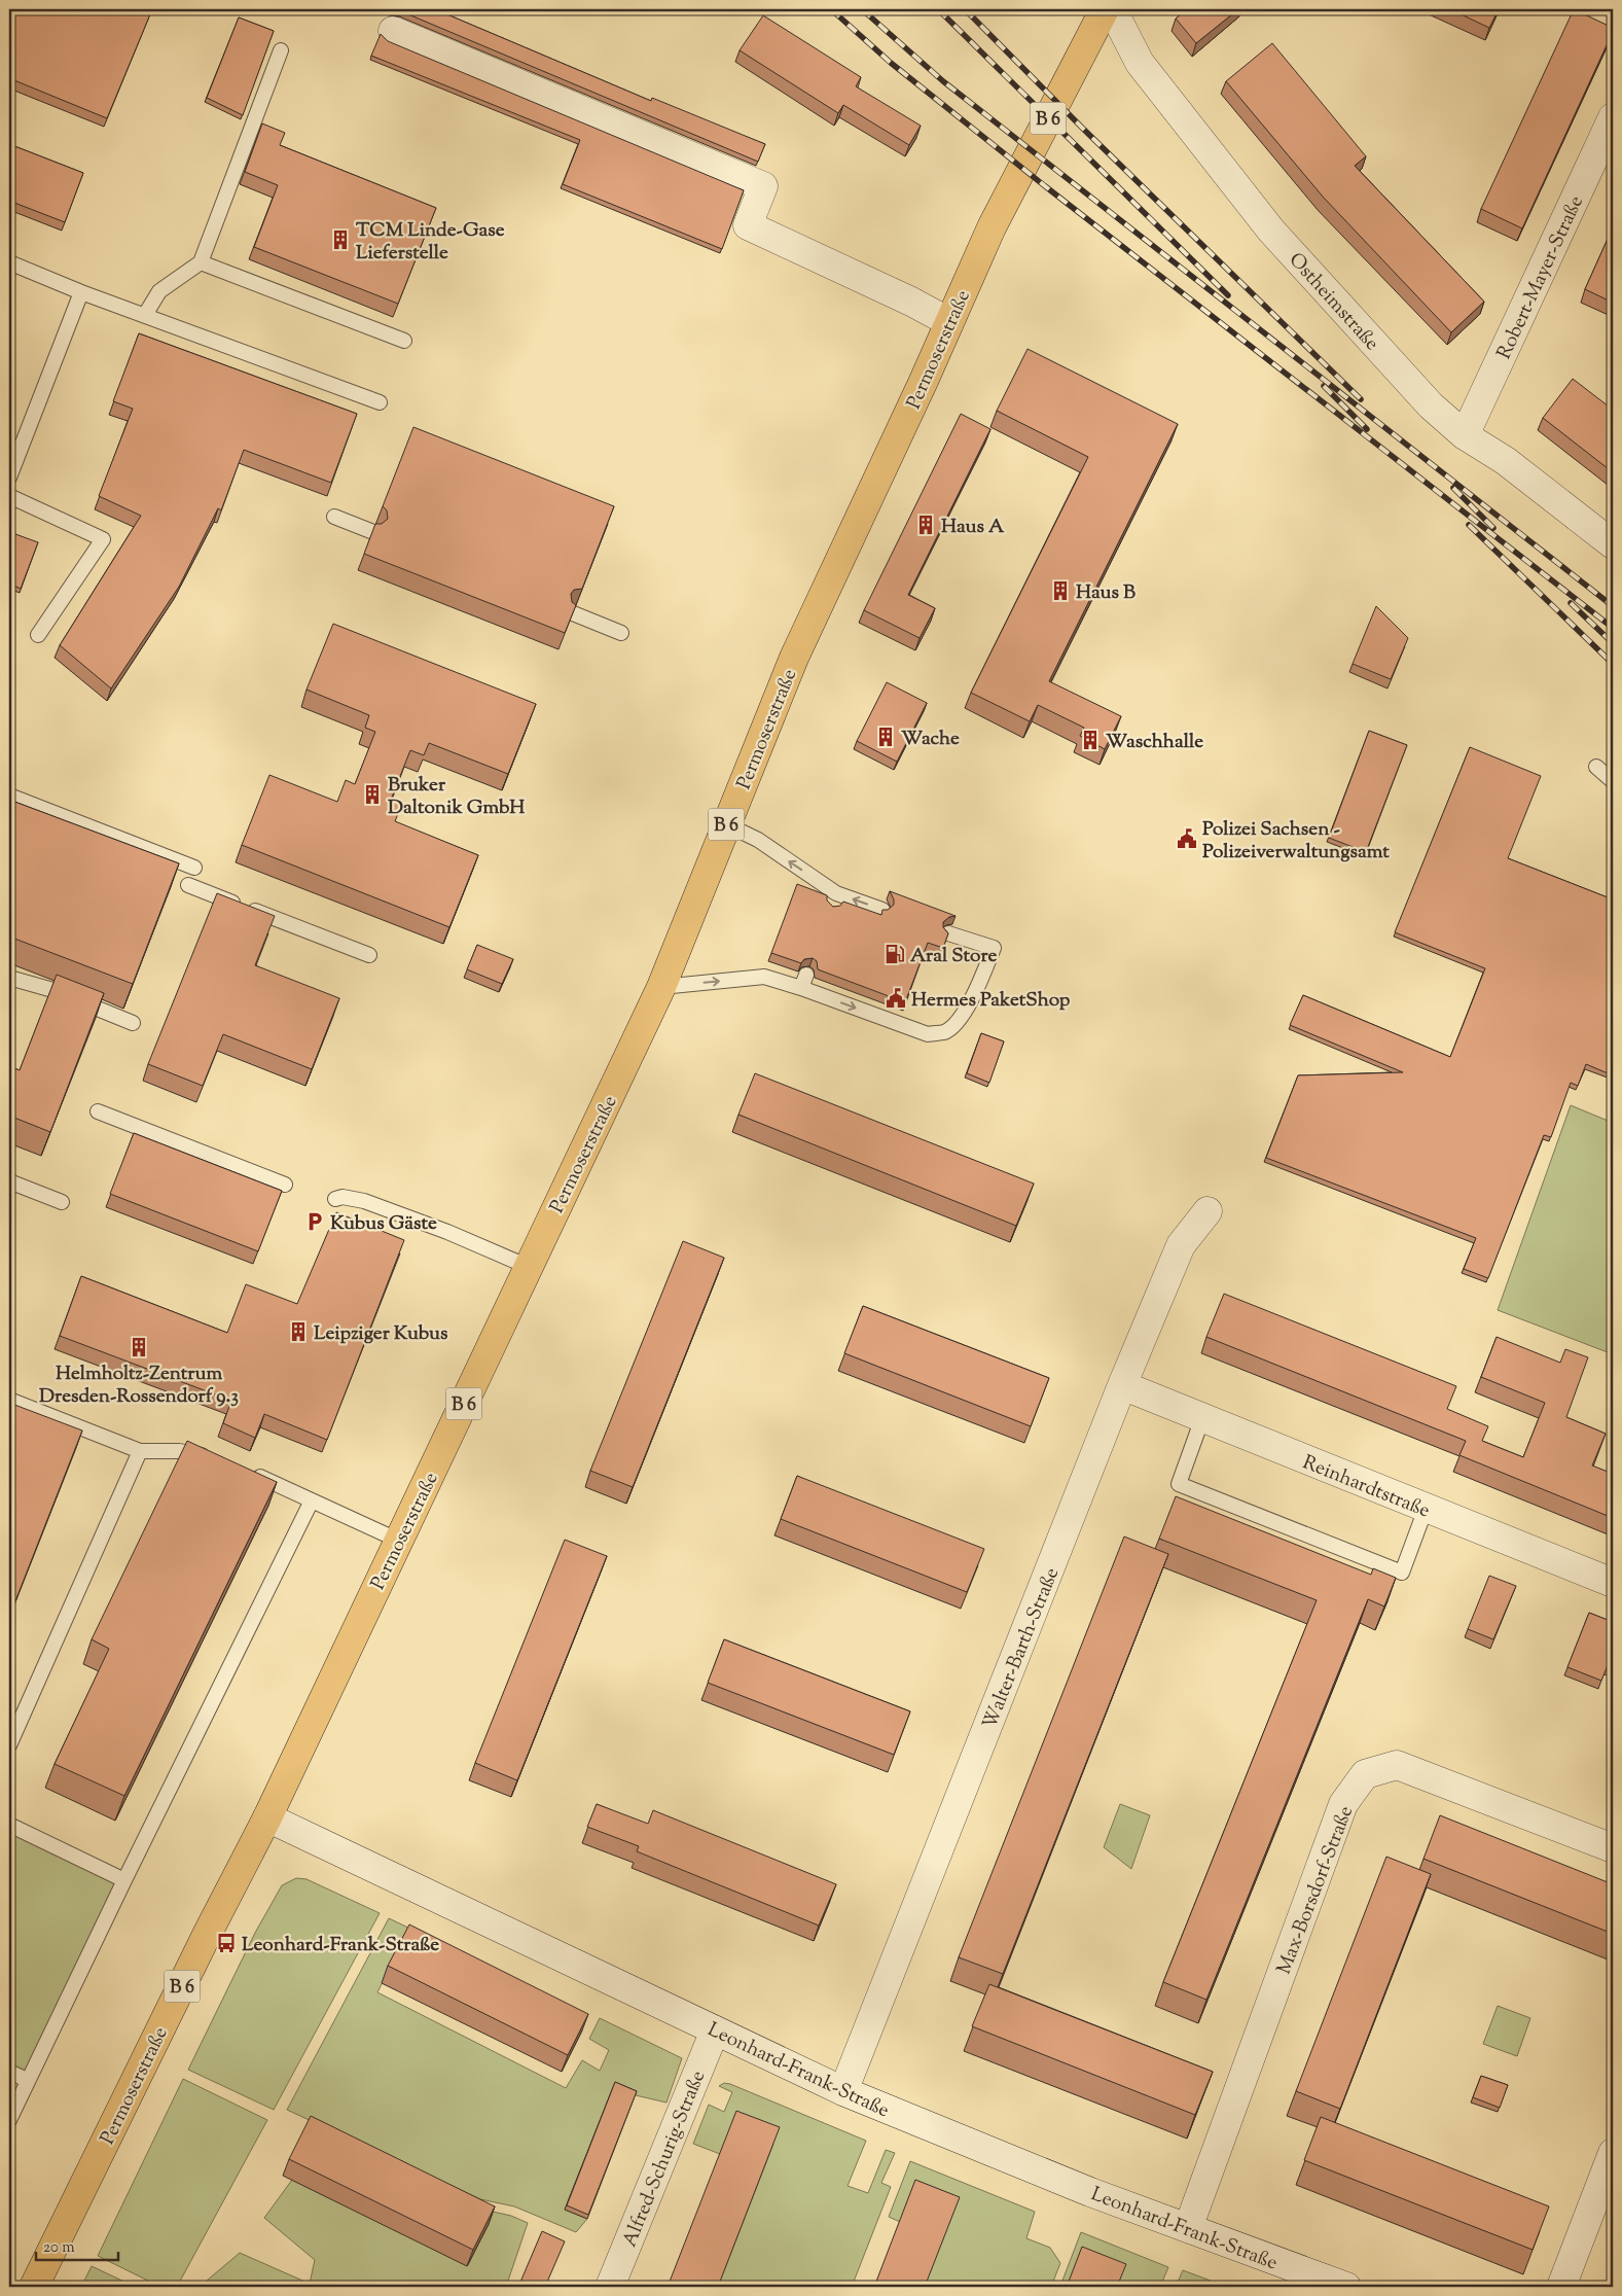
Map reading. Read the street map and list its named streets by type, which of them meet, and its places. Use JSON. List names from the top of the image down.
{
  "streets": {
    "main road": ["B 6", "Permoserstraße"],
    "street": [
      "Robert-Mayer-Straße",
      "Ostheimstraße",
      "Reinhardtstraße",
      "Walter-Barth-Straße",
      "Max-Borsdorf-Straße",
      "Leonhard-Frank-Straße",
      "Alfred-Schurig-Straße"
    ]
  },
  "crossings": [
    ["Robert-Mayer-Straße", "Ostheimstraße"],
    ["Ostheimstraße", "Permoserstraße"],
    ["Permoserstraße", "Leonhard-Frank-Straße"],
    ["Reinhardtstraße", "Walter-Barth-Straße"],
    ["Walter-Barth-Straße", "Leonhard-Frank-Straße"],
    ["Max-Borsdorf-Straße", "Leonhard-Frank-Straße"],
    ["Leonhard-Frank-Straße", "Alfred-Schurig-Straße"]
  ],
  "places": {
    "building": [
      "TCM Linde-Gase Lieferstelle",
      "Haus A",
      "Haus B",
      "Wache",
      "Waschhalle",
      "Bruker Daltonik GmbH",
      "Leipziger Kubus",
      "Helmholtz-Zentrum Dresden-Rossendorf 9.3"
    ],
    "public building": ["Polizei Sachsen - Polizeiverwaltungsamt", "Hermes PaketShop"],
    "fuel station": ["Aral Store"],
    "parking": ["Kubus Gäste"],
    "bus stop": ["Leonhard-Frank-Straße"]
  },
  "scale_bar": "20 m"
}
